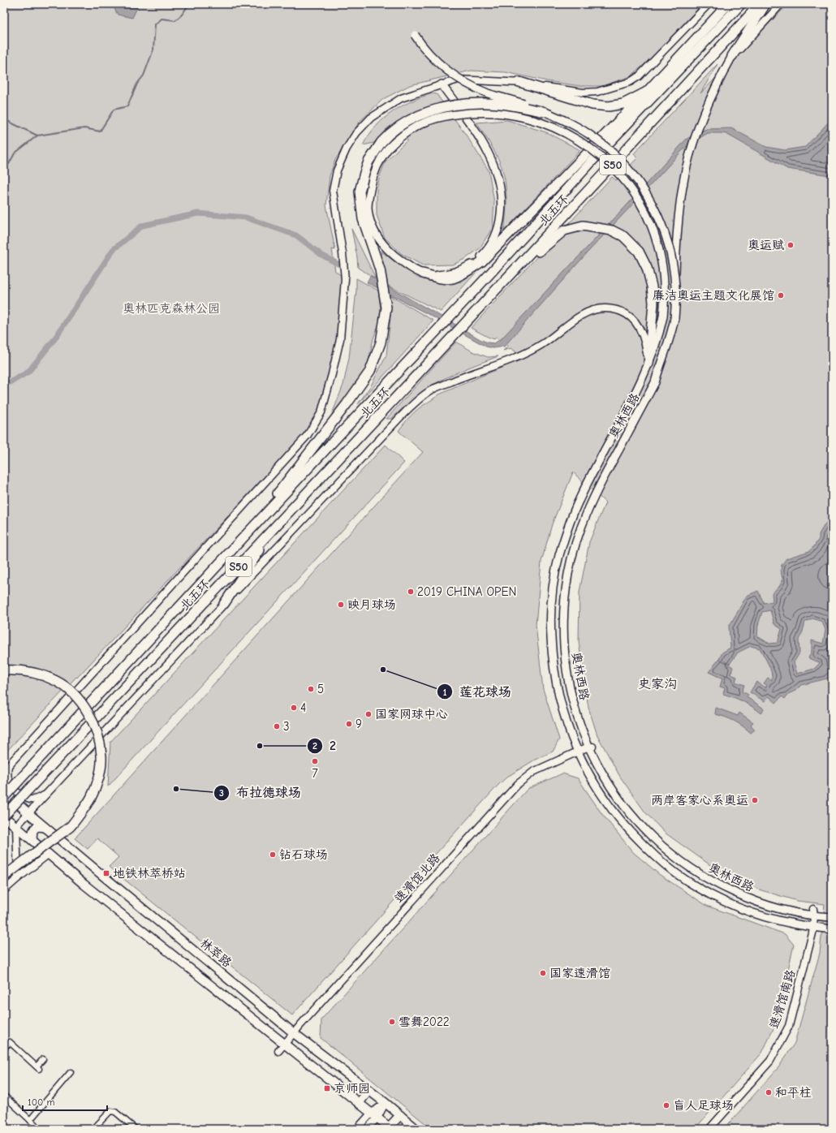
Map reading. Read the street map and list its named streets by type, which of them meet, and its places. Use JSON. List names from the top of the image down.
{
  "streets": {
    "highway": ["S50", "北五环"],
    "main road": ["奥林西路", "林萃路"],
    "street": ["速滑馆北路", "速滑馆南路"]
  },
  "crossings": [
    ["奥林西路", "速滑馆北路"],
    ["奥林西路", "速滑馆南路"],
    ["速滑馆北路", "林萃路"]
  ],
  "districts": ["史家沟"],
  "parks": ["奥林匹克森林公园"],
  "places": {
    "other": [
      "奥运赋",
      "廉洁奥运主题文化展馆",
      "2019 CHINA OPEN",
      "映月球场",
      "莲花球场",
      "5",
      "4",
      "国家网球中心",
      "9",
      "3",
      "2",
      "7",
      "布拉德球场",
      "两岸客家心系奥运",
      "钻石球场",
      "国家速滑馆",
      "雪舞2022",
      "和平柱",
      "盲人足球场"
    ],
    "transit": ["地铁林萃桥站", "京师园"]
  },
  "scale_bar": "100 m"
}
